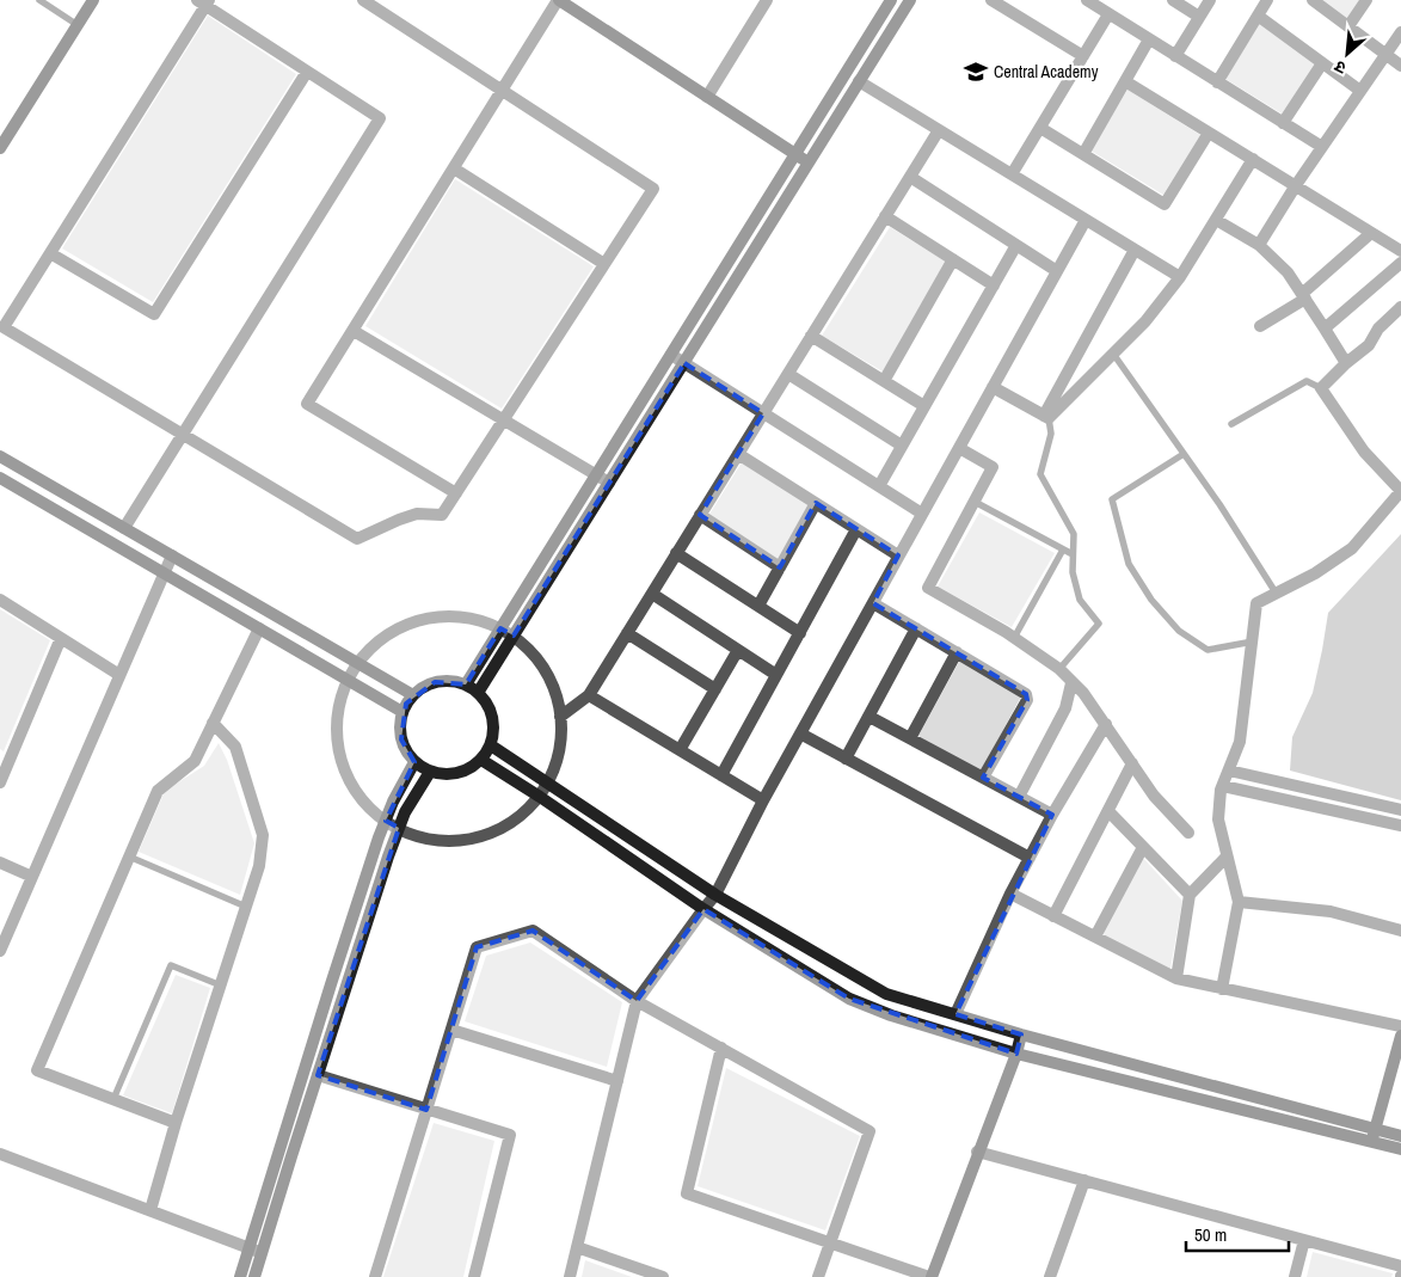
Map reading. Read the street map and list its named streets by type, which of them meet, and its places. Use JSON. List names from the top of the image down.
{
  "places": {
    "school or university": ["Central Academy"]
  },
  "scale_bar": "50 m",
  "north": "bottom left"
}
